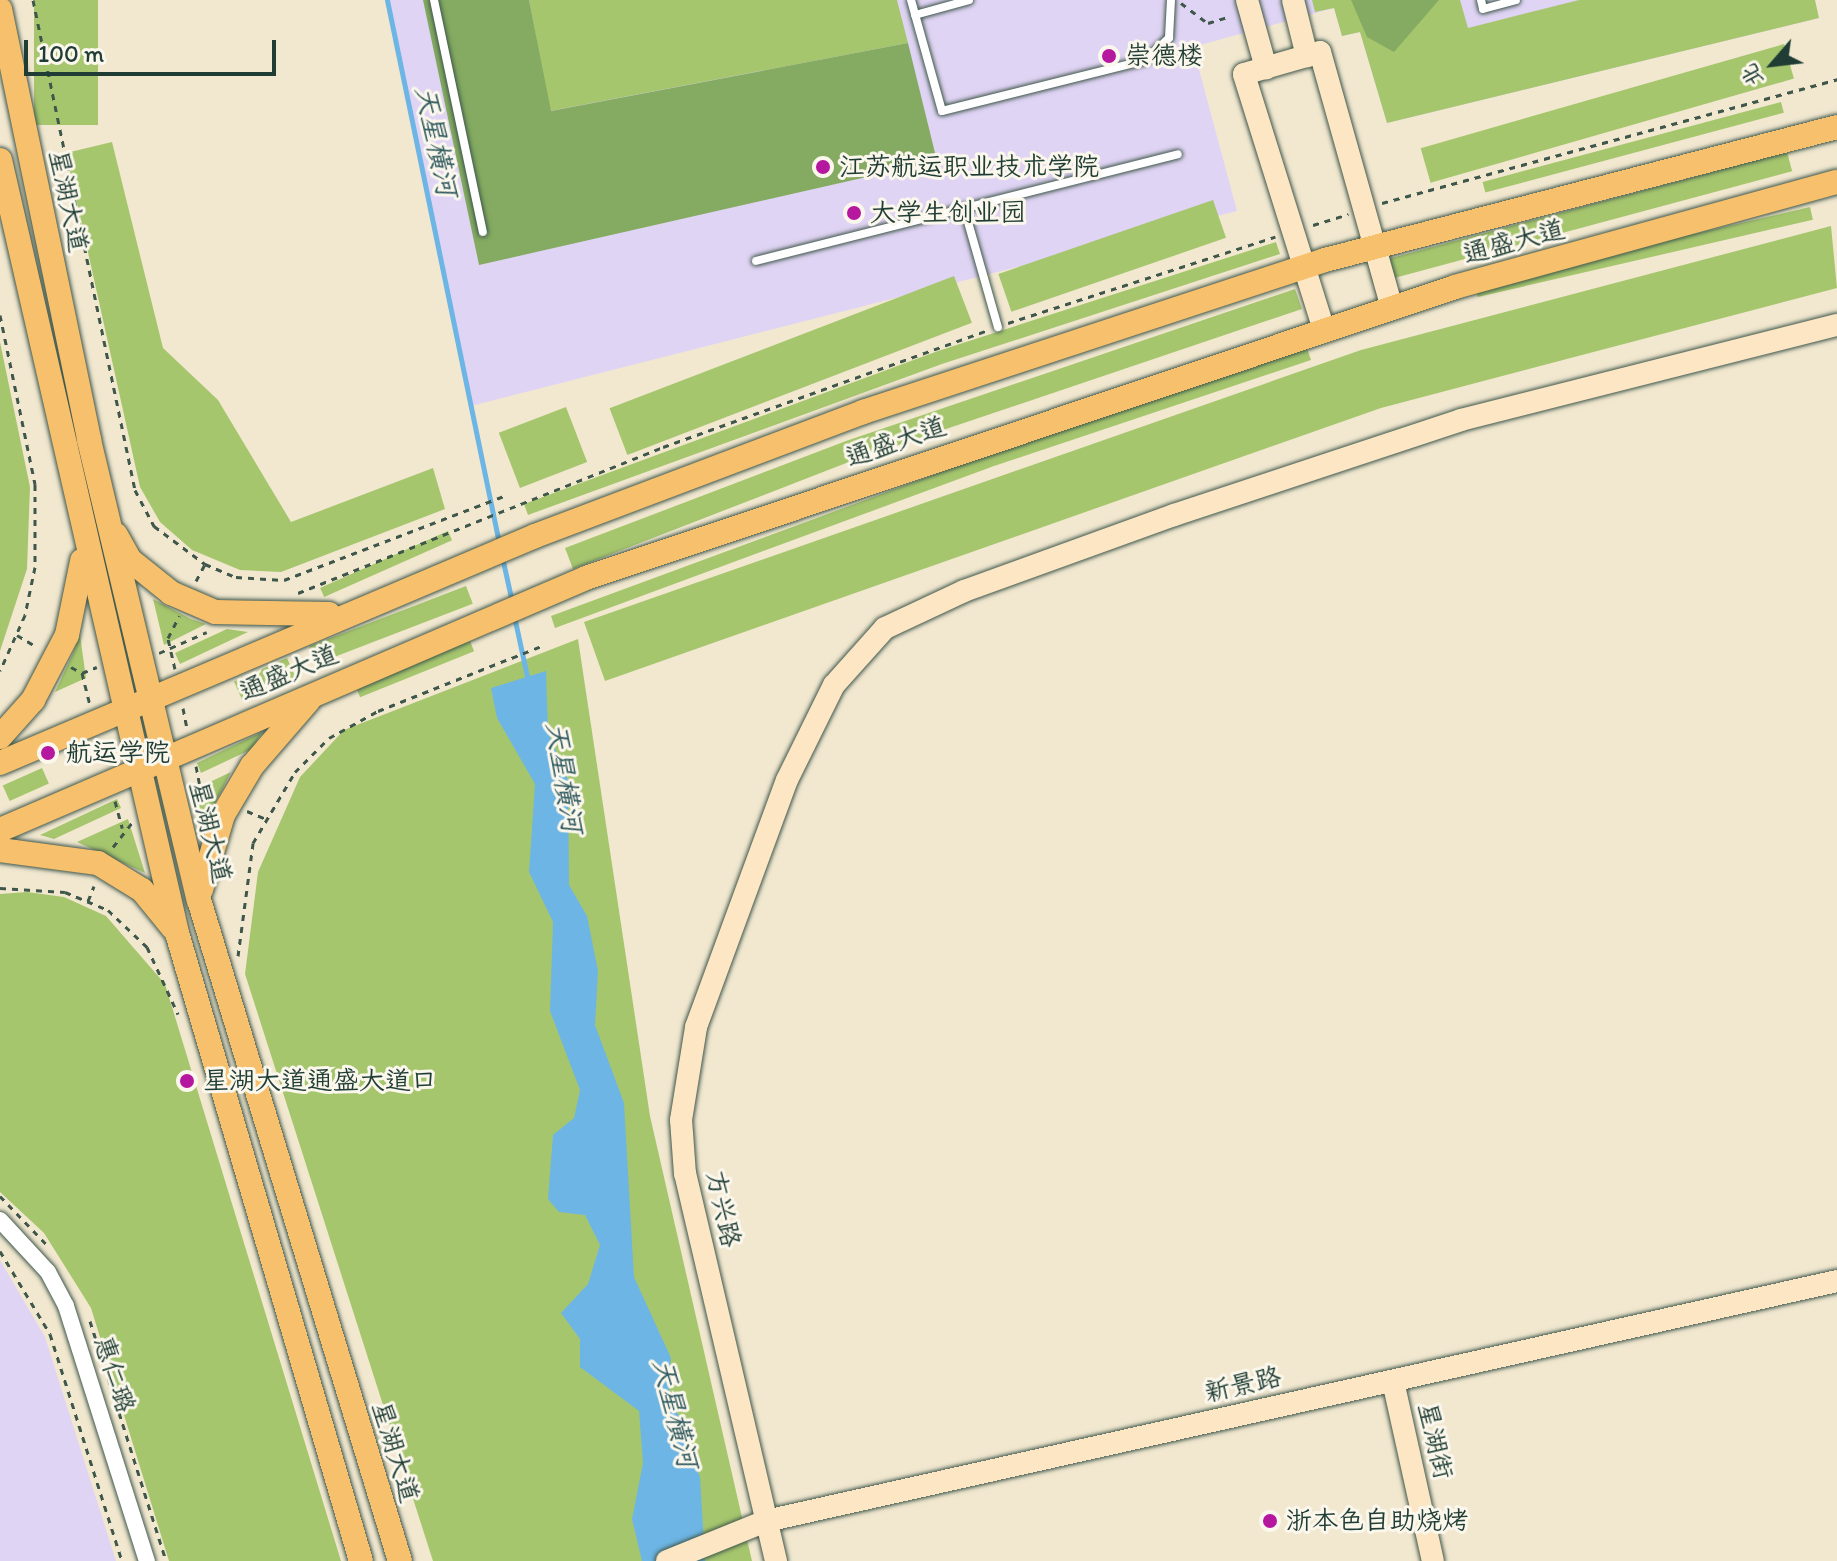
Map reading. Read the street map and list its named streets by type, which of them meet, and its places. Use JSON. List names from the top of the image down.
{
  "streets": {
    "main road": ["星湖大道", "通盛大道"],
    "street": [
      "方兴路",
      "惠仁璐",
      "新景路",
      "星湖街"
    ]
  },
  "crossings": [
    ["星湖大道", "通盛大道"],
    ["方兴路", "新景路"],
    ["新景路", "星湖街"]
  ],
  "water": ["天星横河"],
  "places": [
    "崇德楼",
    "江苏航运职业技术学院",
    "大学生创业园",
    "航运学院",
    "星湖大道通盛大道口",
    "浙本色自助烧烤"
  ],
  "scale_bar": "100 m",
  "north": "bottom left"
}
